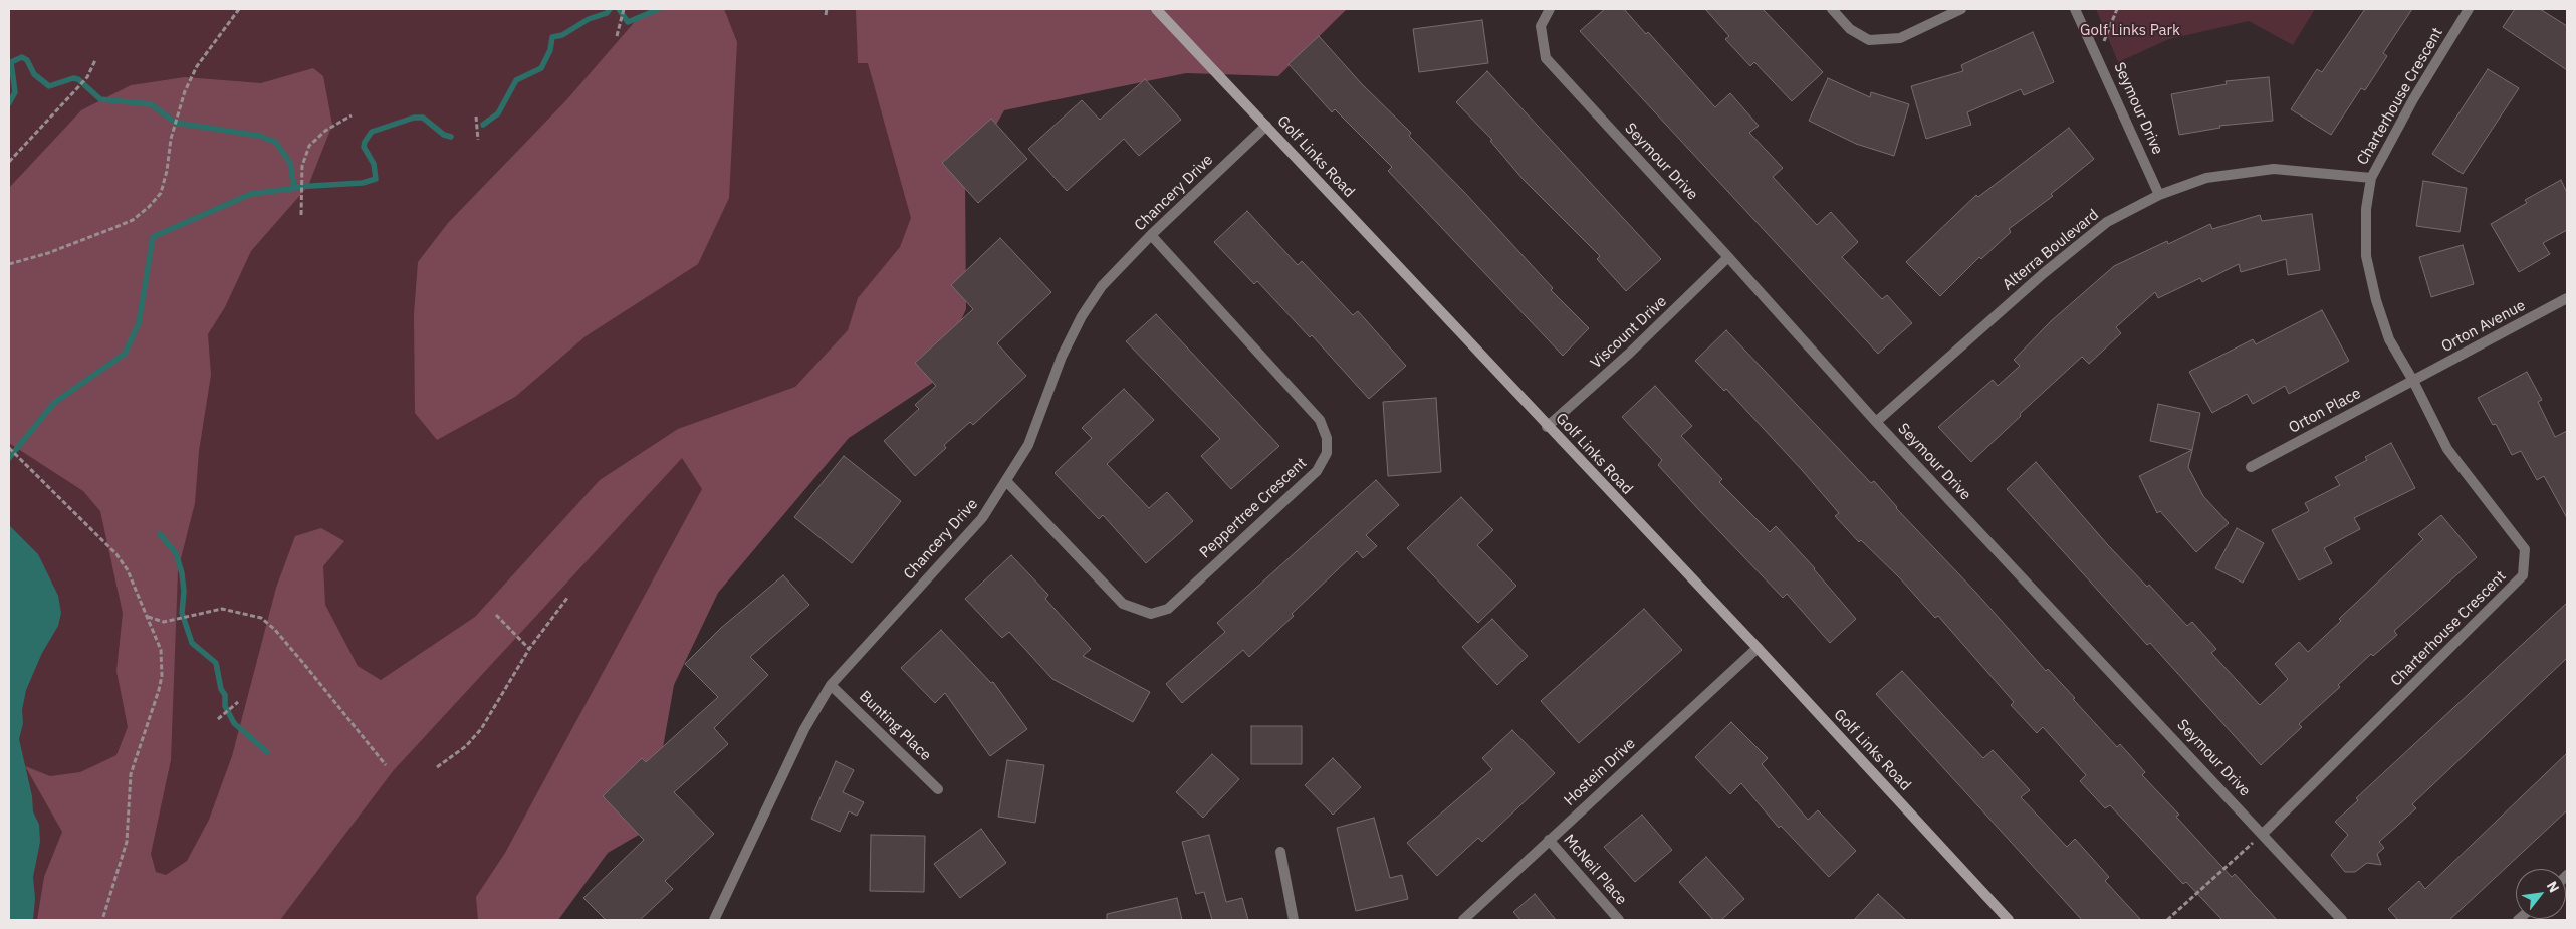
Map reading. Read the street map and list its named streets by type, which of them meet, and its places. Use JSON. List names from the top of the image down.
{
  "streets": {
    "main road": ["Golf Links Road"],
    "street": [
      "Charterhouse Crescent",
      "Seymour Drive",
      "Chancery Drive",
      "Alterra Boulevard",
      "Orton Avenue",
      "Viscount Drive",
      "Orton Place",
      "Peppertree Crescent",
      "Bunting Place",
      "Hostein Drive",
      "McNeil Place"
    ]
  },
  "crossings": [
    ["Charterhouse Crescent", "Seymour Drive"],
    ["Charterhouse Crescent", "Alterra Boulevard"],
    ["Charterhouse Crescent", "Orton Avenue"],
    ["Charterhouse Crescent", "Orton Place"],
    ["Seymour Drive", "Alterra Boulevard"],
    ["Seymour Drive", "Viscount Drive"],
    ["Golf Links Road", "Chancery Drive"],
    ["Golf Links Road", "Viscount Drive"],
    ["Golf Links Road", "Hostein Drive"],
    ["Chancery Drive", "Peppertree Crescent"],
    ["Chancery Drive", "Bunting Place"],
    ["Orton Avenue", "Orton Place"],
    ["Hostein Drive", "McNeil Place"]
  ],
  "parks": ["Golf Links Park"],
  "north": "top right"
}
